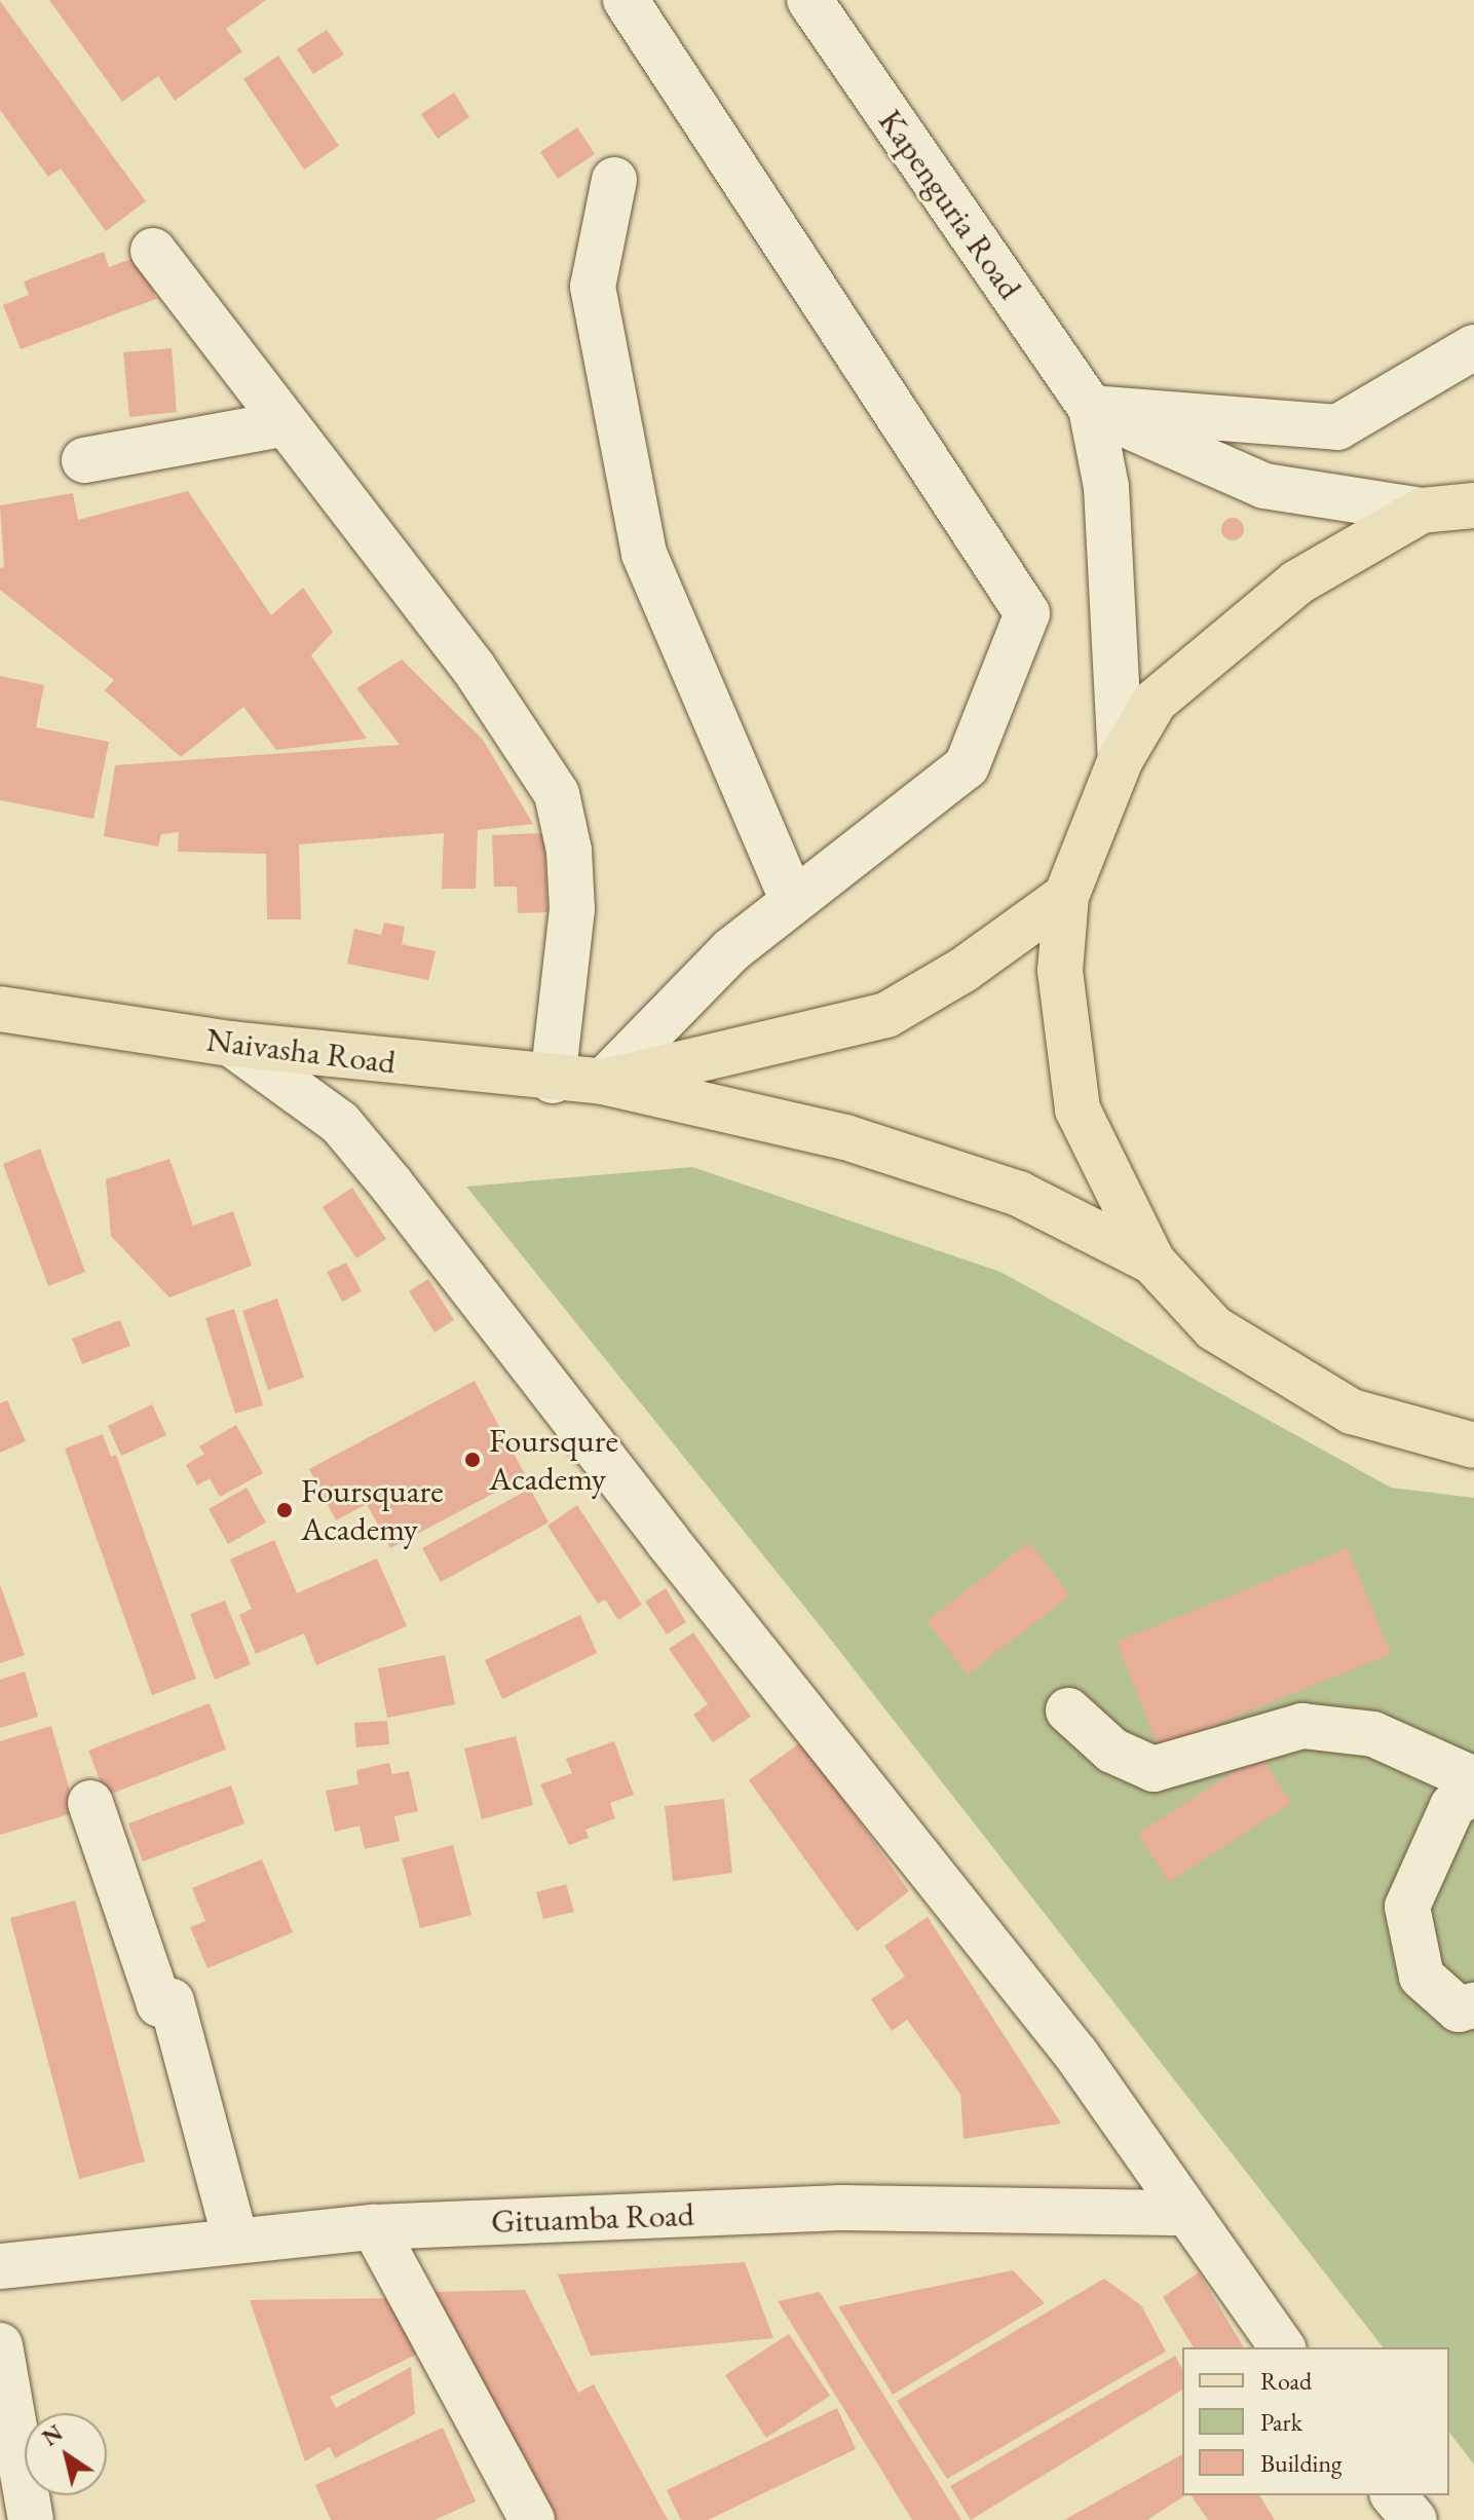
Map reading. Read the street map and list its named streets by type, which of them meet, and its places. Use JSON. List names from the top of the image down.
{
  "streets": {
    "main road": ["Naivasha Road"],
    "street": ["Kapenguria Road", "Gituamba Road"]
  },
  "places": ["Foursqure Academy", "Foursquare Academy"],
  "legend": ["Road", "Park", "Building"],
  "north": "top left"
}
